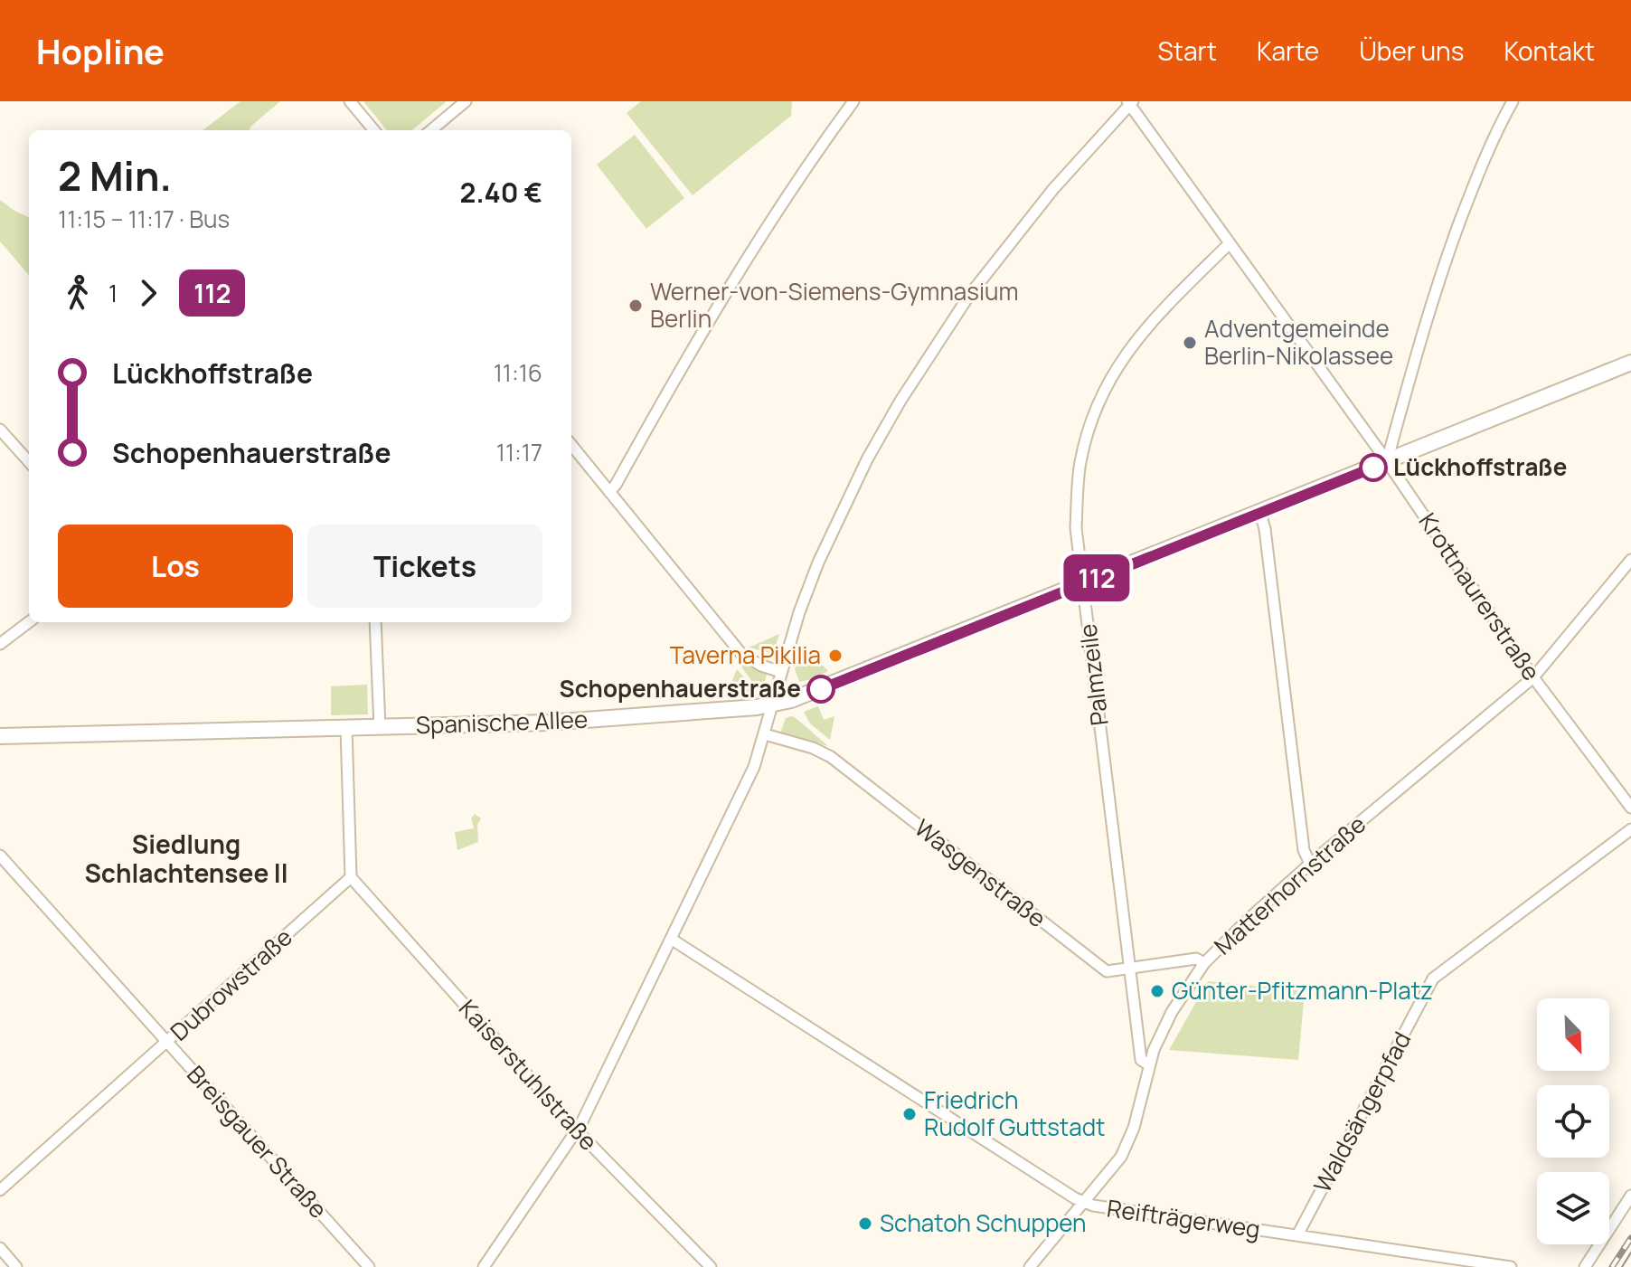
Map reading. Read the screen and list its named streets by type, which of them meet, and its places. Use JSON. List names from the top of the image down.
{
  "streets": {
    "main road": ["Spanische Allee"],
    "street": [
      "Krottnaurerstraße",
      "Palmzeile",
      "Wasgenstraße",
      "Matterhornstraße",
      "Dubrowstraße",
      "Kaiserstuhlstraße",
      "Waldsängerpfad",
      "Breisgauer Straße",
      "Reifträgerweg"
    ]
  },
  "crossings": [
    ["Krottnaurerstraße", "Palmzeile"],
    ["Krottnaurerstraße", "Spanische Allee"],
    ["Krottnaurerstraße", "Matterhornstraße"],
    ["Palmzeile", "Spanische Allee"],
    ["Palmzeile", "Wasgenstraße"],
    ["Palmzeile", "Matterhornstraße"],
    ["Wasgenstraße", "Matterhornstraße"],
    ["Matterhornstraße", "Reifträgerweg"],
    ["Dubrowstraße", "Kaiserstuhlstraße"],
    ["Dubrowstraße", "Breisgauer Straße"],
    ["Waldsängerpfad", "Reifträgerweg"]
  ],
  "districts": ["Siedlung Schlachtensee II"],
  "places": [
    "Werner-von-Siemens-Gymnasium Berlin",
    "Adventgemeinde Berlin-Nikolassee",
    "Lückhoffstraße",
    "Taverna Pikilia",
    "Schopenhauerstraße",
    "Günter-Pfitzmann-Platz",
    "Friedrich Rudolf Guttstadt",
    "Schatoh Schuppen"
  ],
  "lines": ["bus line 112"],
  "north": "bottom right",
  "page": {
    "header": "Hopline",
    "nav": [
      "Start",
      "Karte",
      "Über uns",
      "Kontakt"
    ],
    "on_map": "112",
    "heading": ["2 Min.", "11:15 – 11:17 · Bus", "2.40 €"],
    "legs": ["1", "112"],
    "list": [
      {
        "name": "Lückhoffstraße",
        "value": "11:16"
      },
      {
        "name": "Schopenhauerstraße",
        "value": "11:17"
      }
    ],
    "buttons": ["Los", "Tickets"]
  }
}
